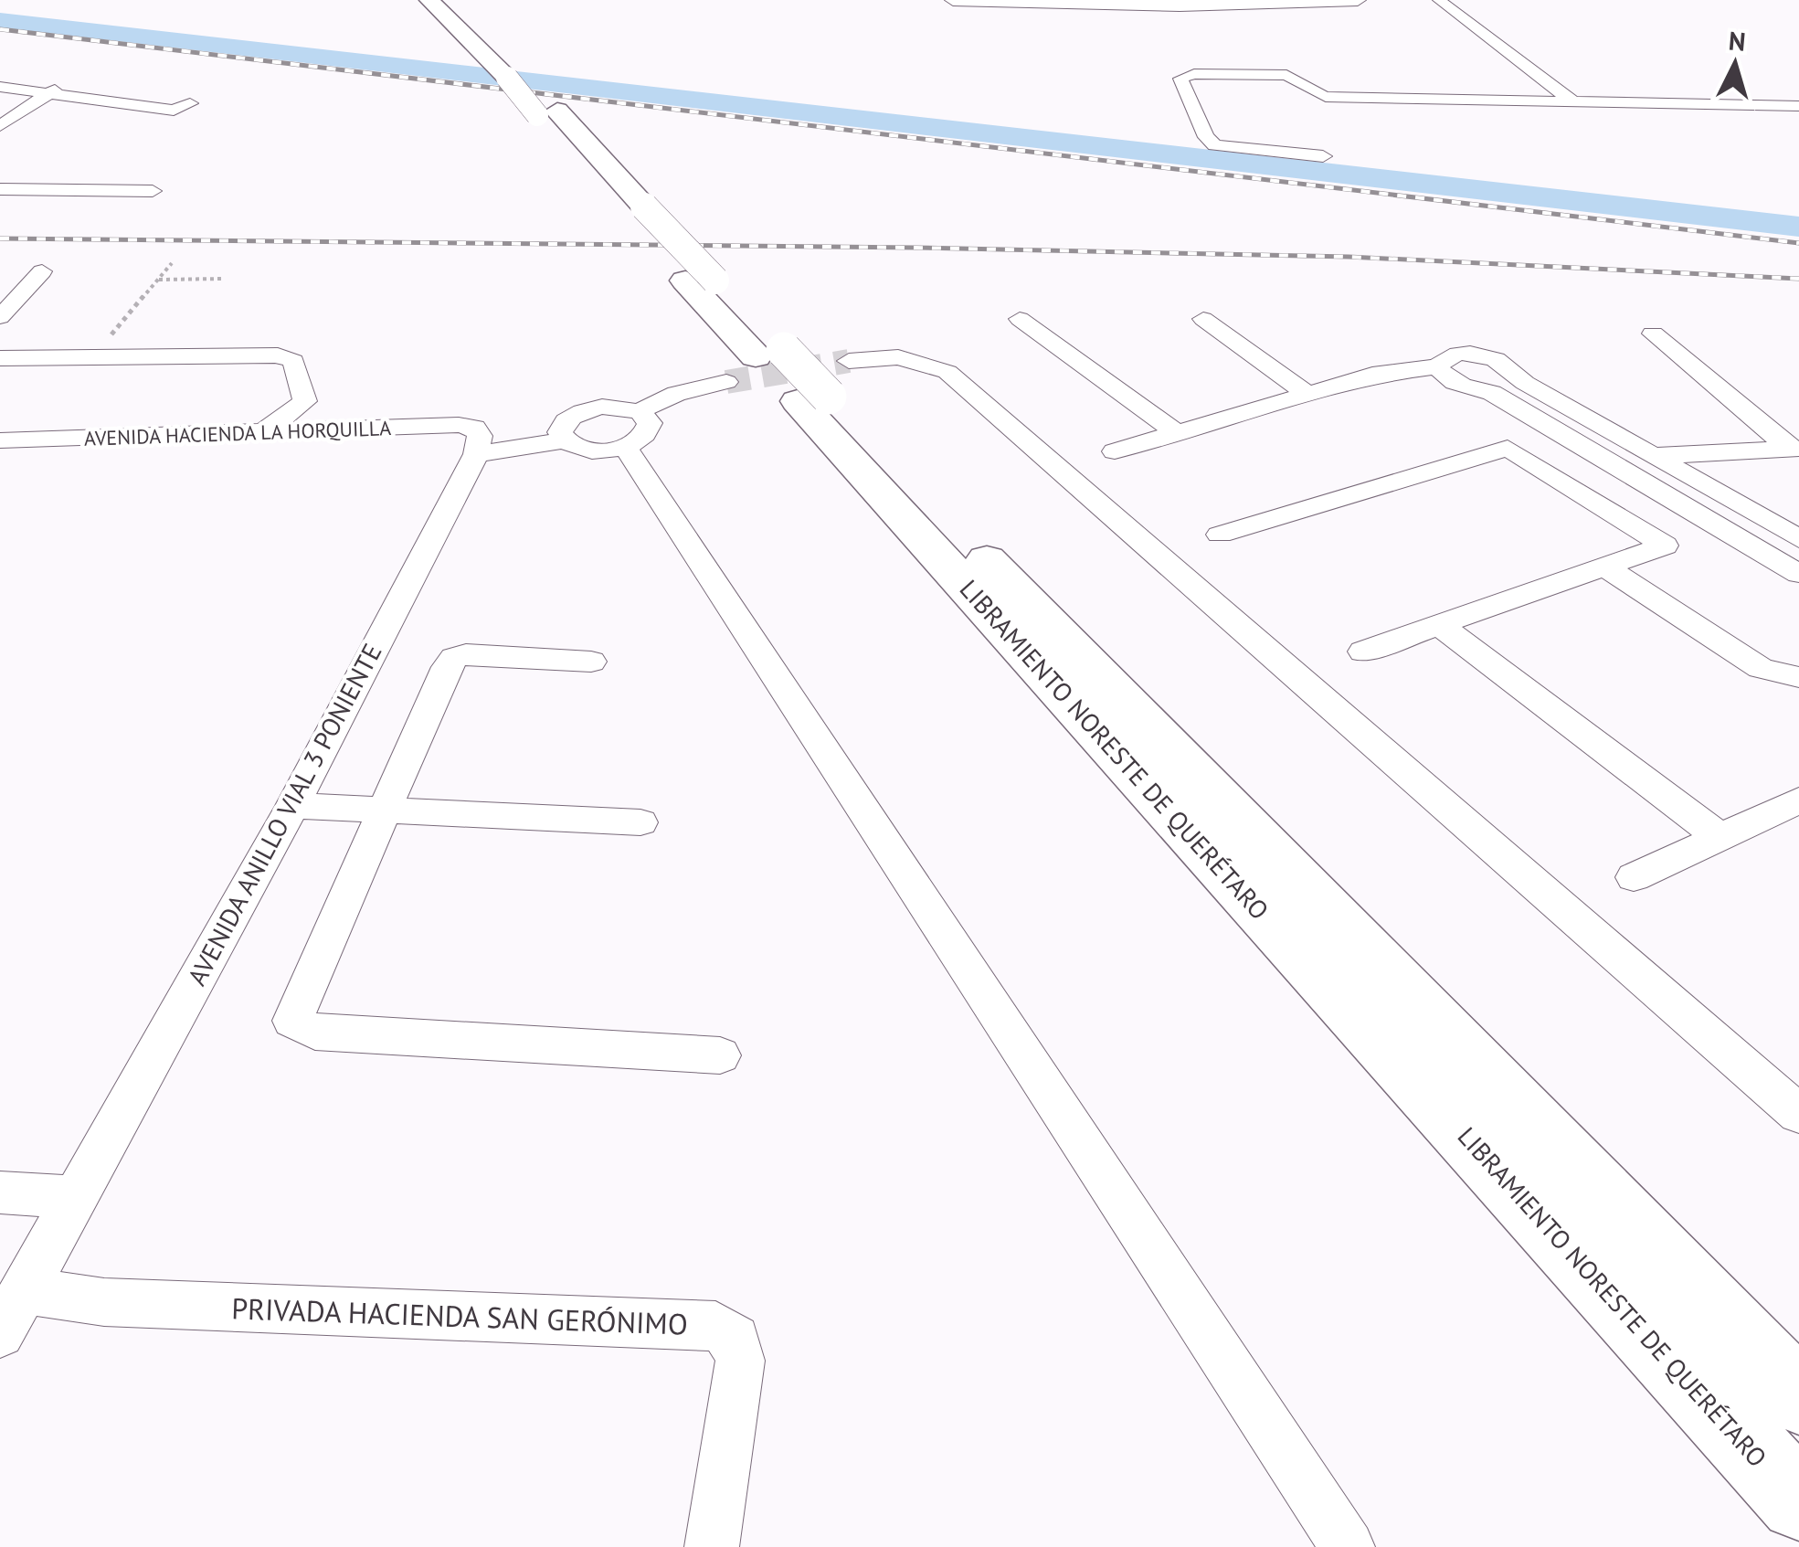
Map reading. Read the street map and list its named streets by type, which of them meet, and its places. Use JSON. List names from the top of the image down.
{
  "streets": {
    "highway": ["LIBRAMIENTO NORESTE DE QUERÉTARO"],
    "street": ["AVENIDA HACIENDA LA HORQUILLA", "AVENIDA ANILLO VIAL 3 PONIENTE", "PRIVADA HACIENDA SAN GERÓNIMO"]
  },
  "crossings": [
    ["AVENIDA HACIENDA LA HORQUILLA", "AVENIDA ANILLO VIAL 3 PONIENTE"],
    ["AVENIDA ANILLO VIAL 3 PONIENTE", "PRIVADA HACIENDA SAN GERÓNIMO"]
  ],
  "north": "top"
}
